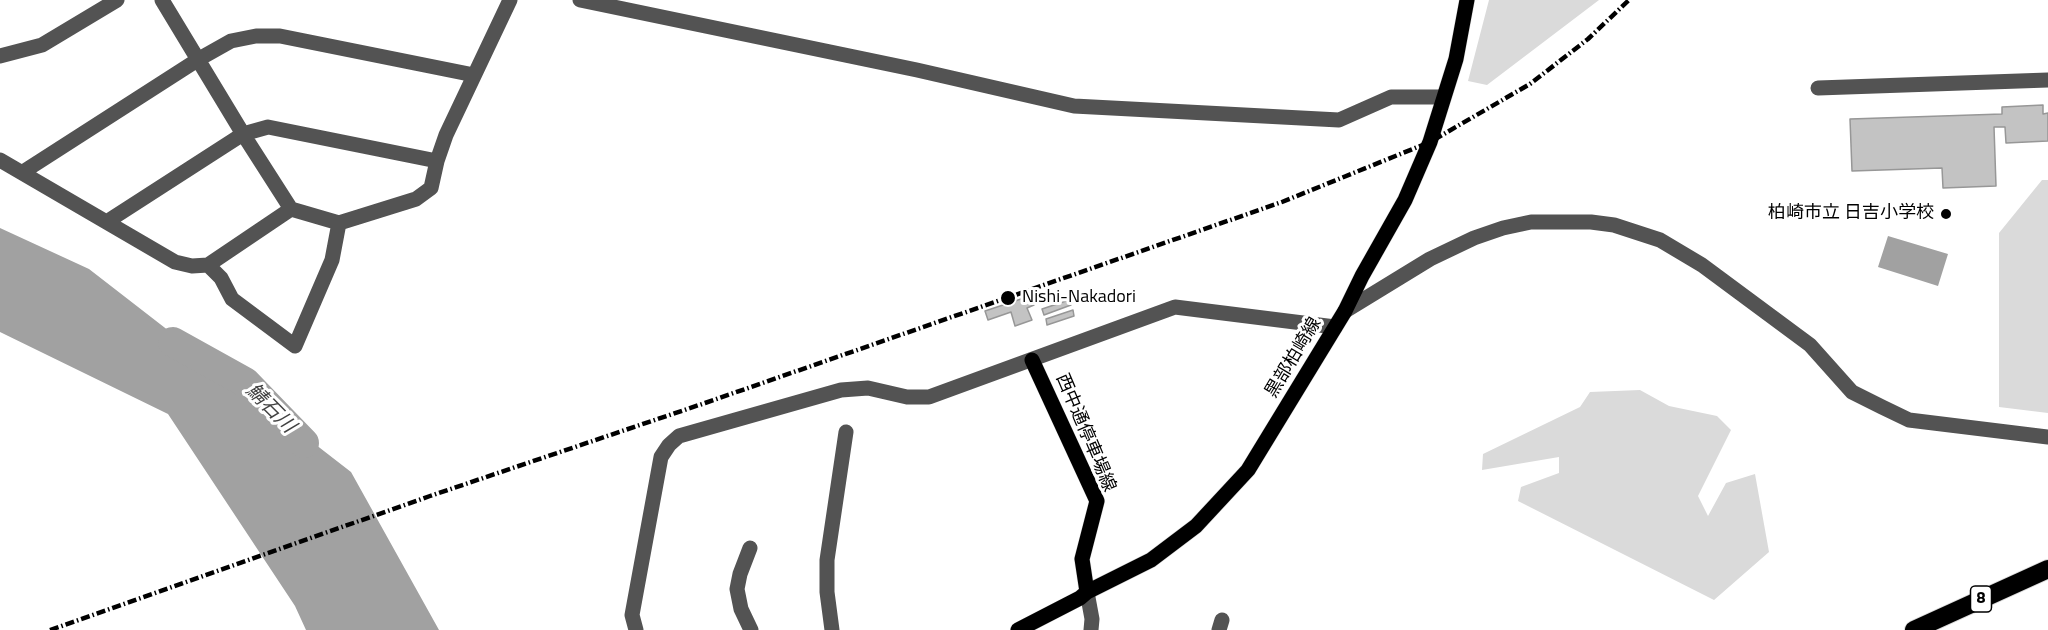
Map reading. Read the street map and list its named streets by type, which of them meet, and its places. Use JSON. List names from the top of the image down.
{
  "streets": {
    "highway": ["8"],
    "main road": ["黒部柏崎線", "西中通停車場線"]
  },
  "crossings": [
    ["黒部柏崎線", "西中通停車場線"]
  ],
  "water": ["鯖石川"],
  "places": ["柏崎市立 日吉小学校", "Nishi-Nakadori"]
}
